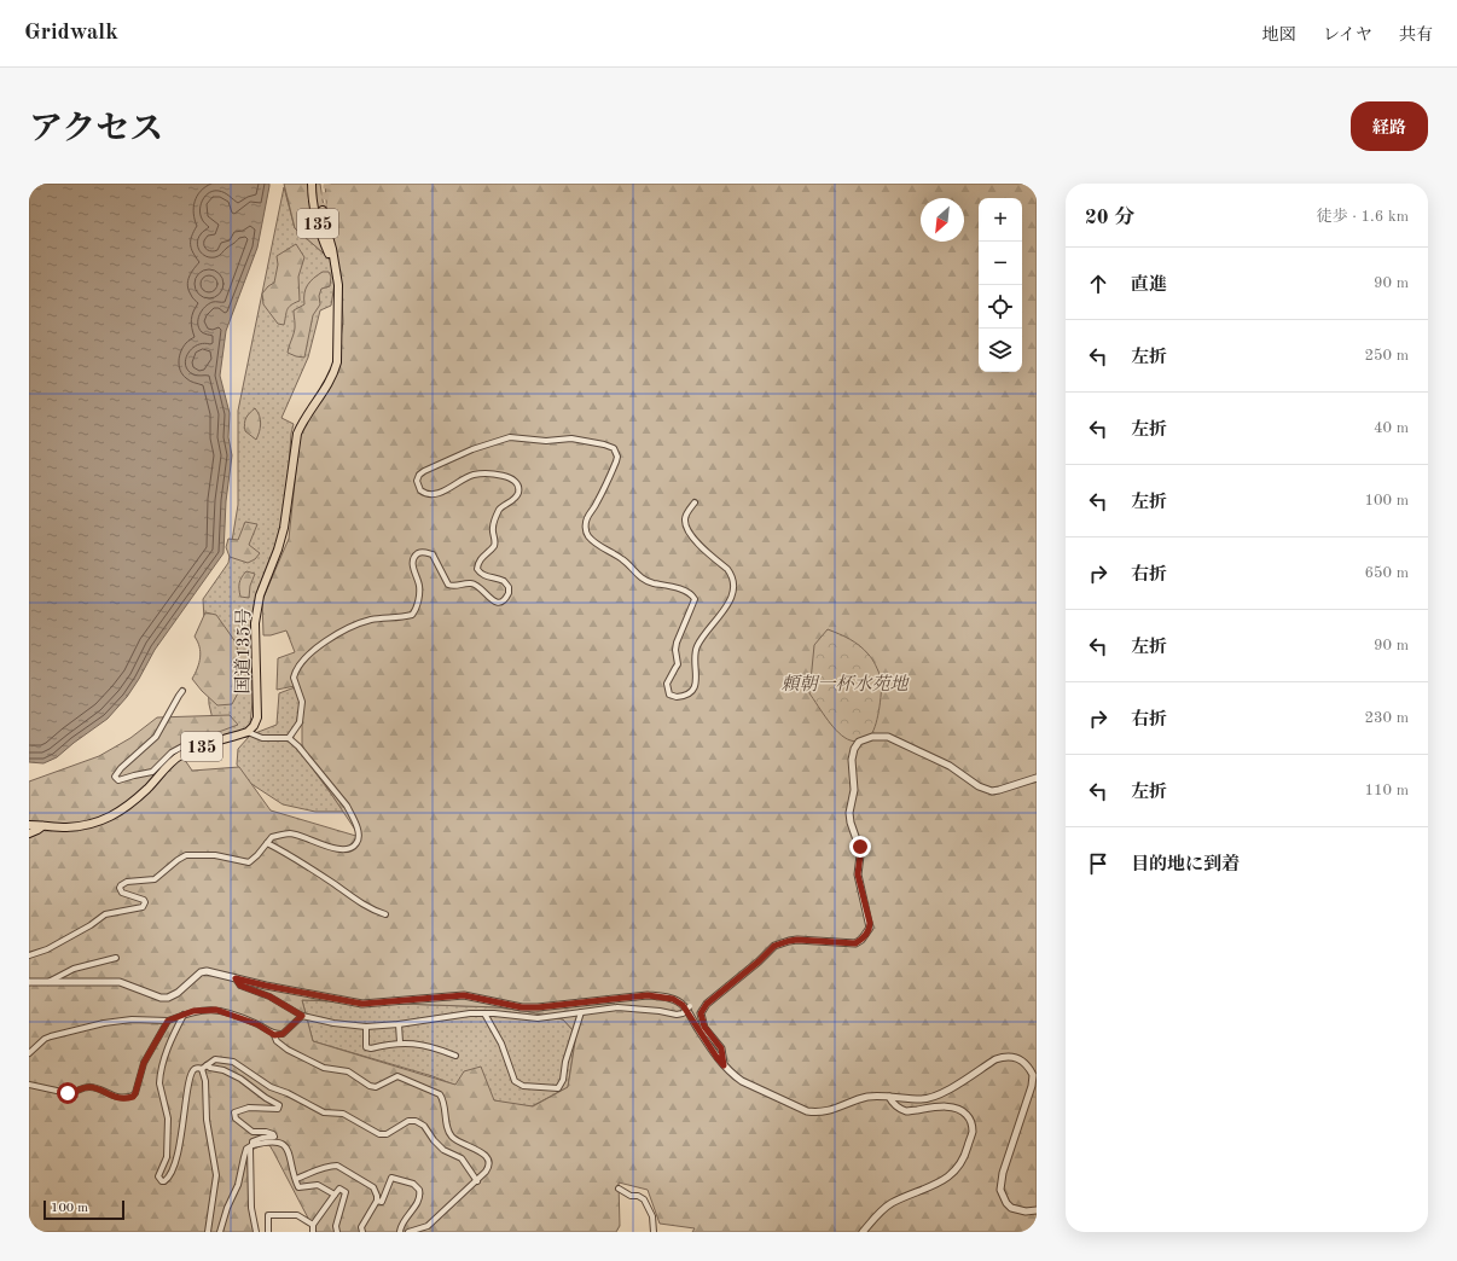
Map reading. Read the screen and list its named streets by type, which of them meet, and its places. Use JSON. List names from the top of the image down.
{
  "streets": {
    "highway": ["135", "国道135号"]
  },
  "crossings": [
    ["135", "国道135号"]
  ],
  "parks": ["頼朝一杯水苑地"],
  "scale_bar": "100 m",
  "north": "bottom left",
  "page": {
    "header": "Gridwalk",
    "nav": ["地図", "レイヤ", "共有"],
    "title": "アクセス",
    "buttons": "経路",
    "heading": ["20 分", "徒歩 · 1.6 km"],
    "map_buttons": ["+", "−"],
    "list": [
      ["直進", "90 m"],
      ["左折", "250 m"],
      ["左折", "40 m"],
      ["左折", "100 m"],
      ["右折", "650 m"],
      ["左折", "90 m"],
      ["右折", "230 m"],
      ["左折", "110 m"],
      "目的地に到着"
    ],
    "scale": "100 m"
  }
}
